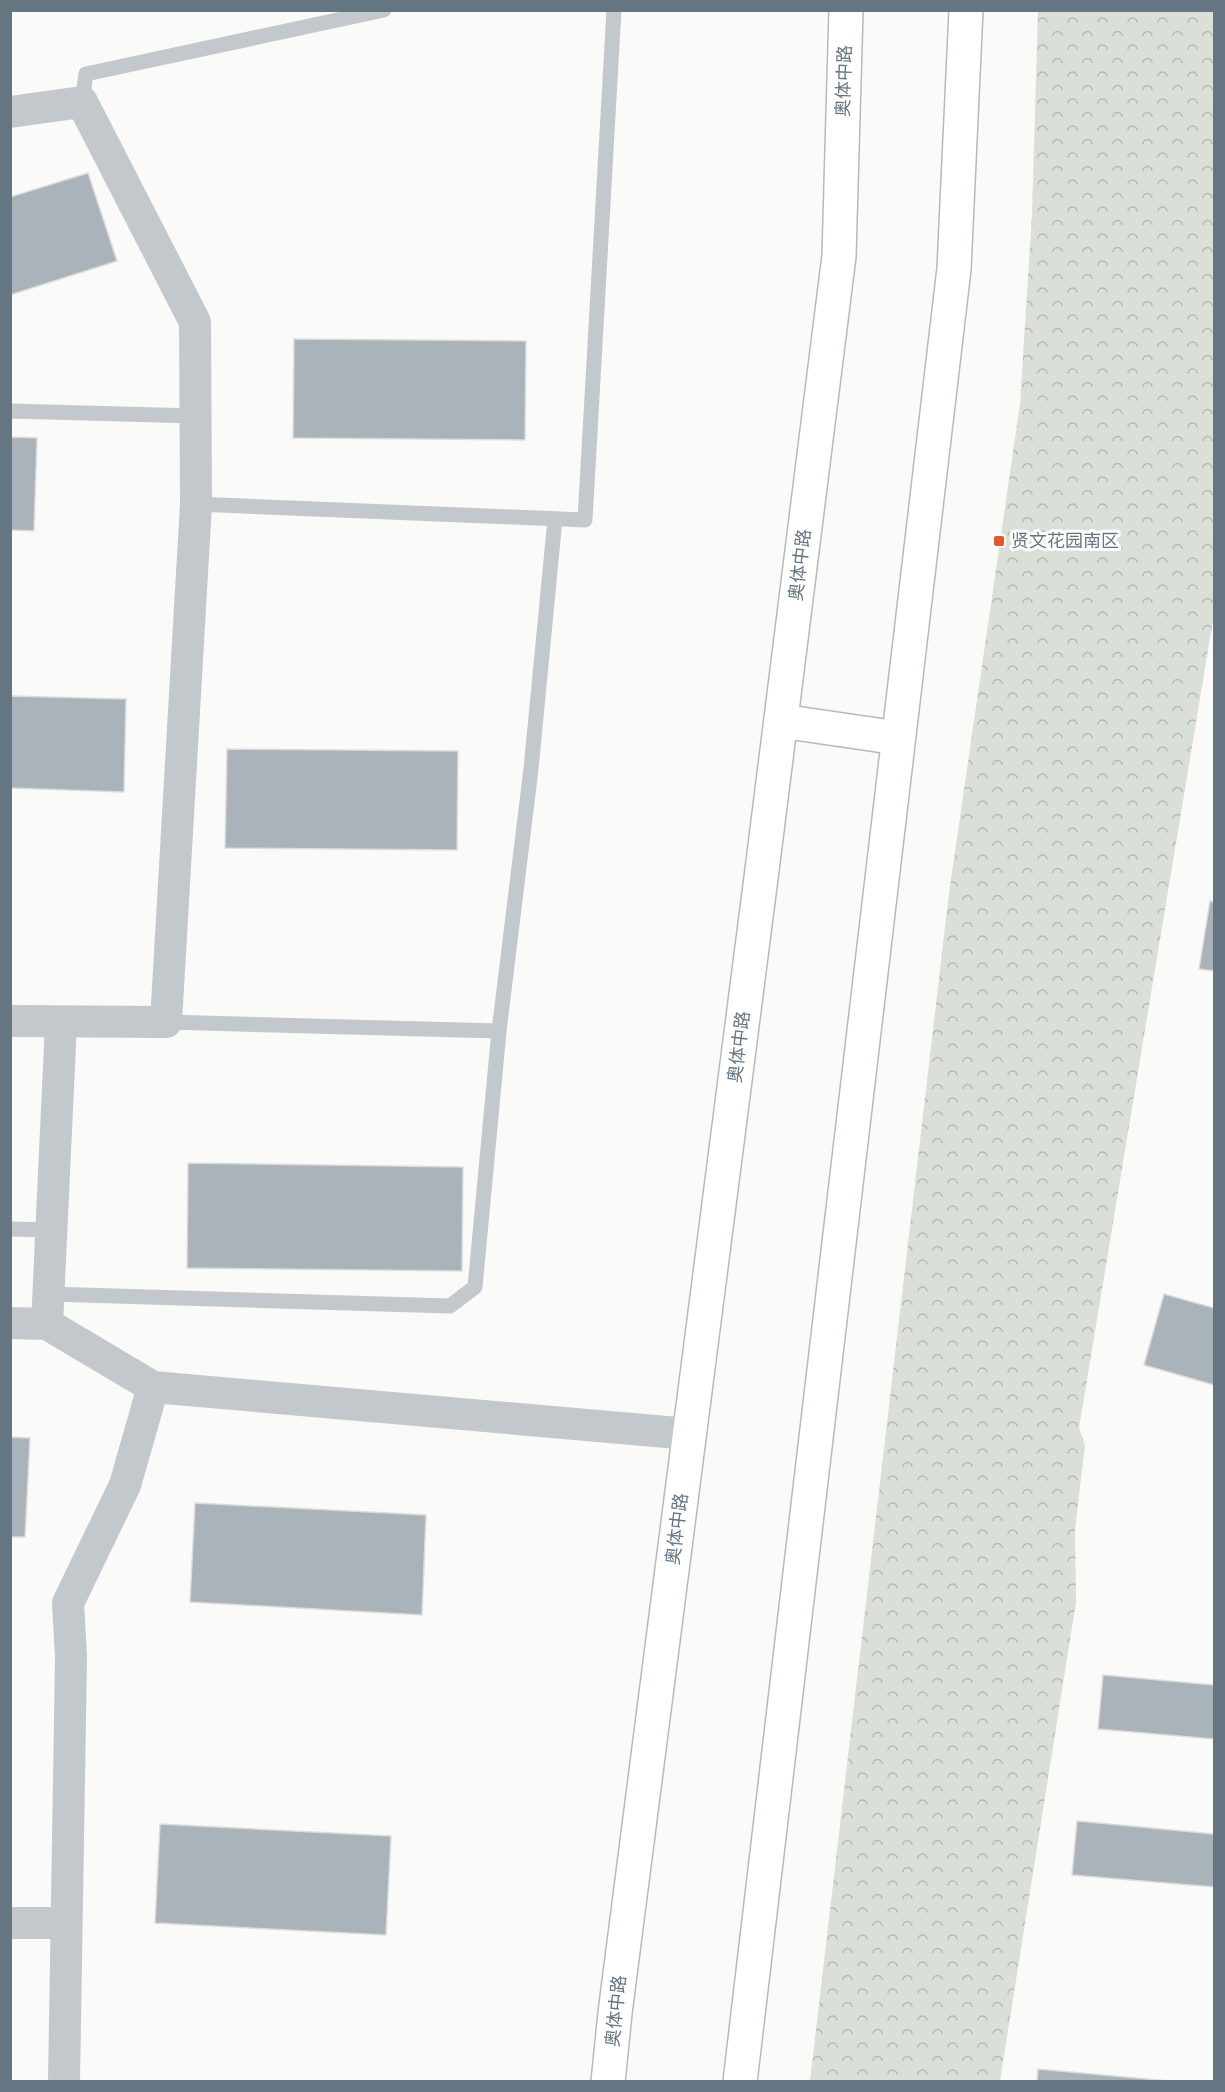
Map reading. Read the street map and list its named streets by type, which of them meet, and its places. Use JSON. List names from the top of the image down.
{
  "streets": {
    "main road": ["奥体中路"]
  },
  "places": {
    "transit": ["贤文花园南区"]
  }
}
